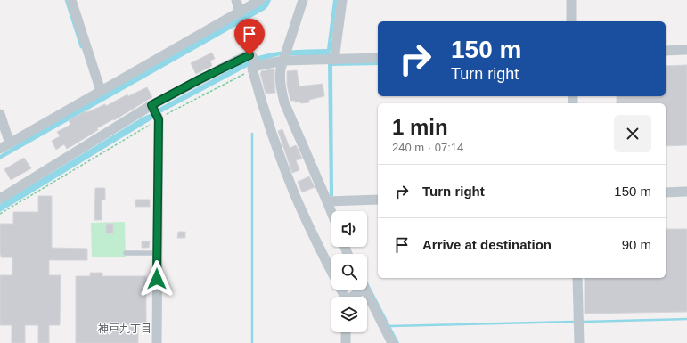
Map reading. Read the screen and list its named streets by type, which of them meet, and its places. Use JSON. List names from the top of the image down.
{
  "districts": ["神戸九丁目"],
  "page": {
    "turn": ["150 m", "Turn right"],
    "heading": ["1 min", "240 m · 07:14"],
    "list": [
      {
        "name": "Turn right",
        "value": "150 m"
      },
      {
        "name": "Arrive at destination",
        "value": "90 m"
      }
    ]
  }
}
